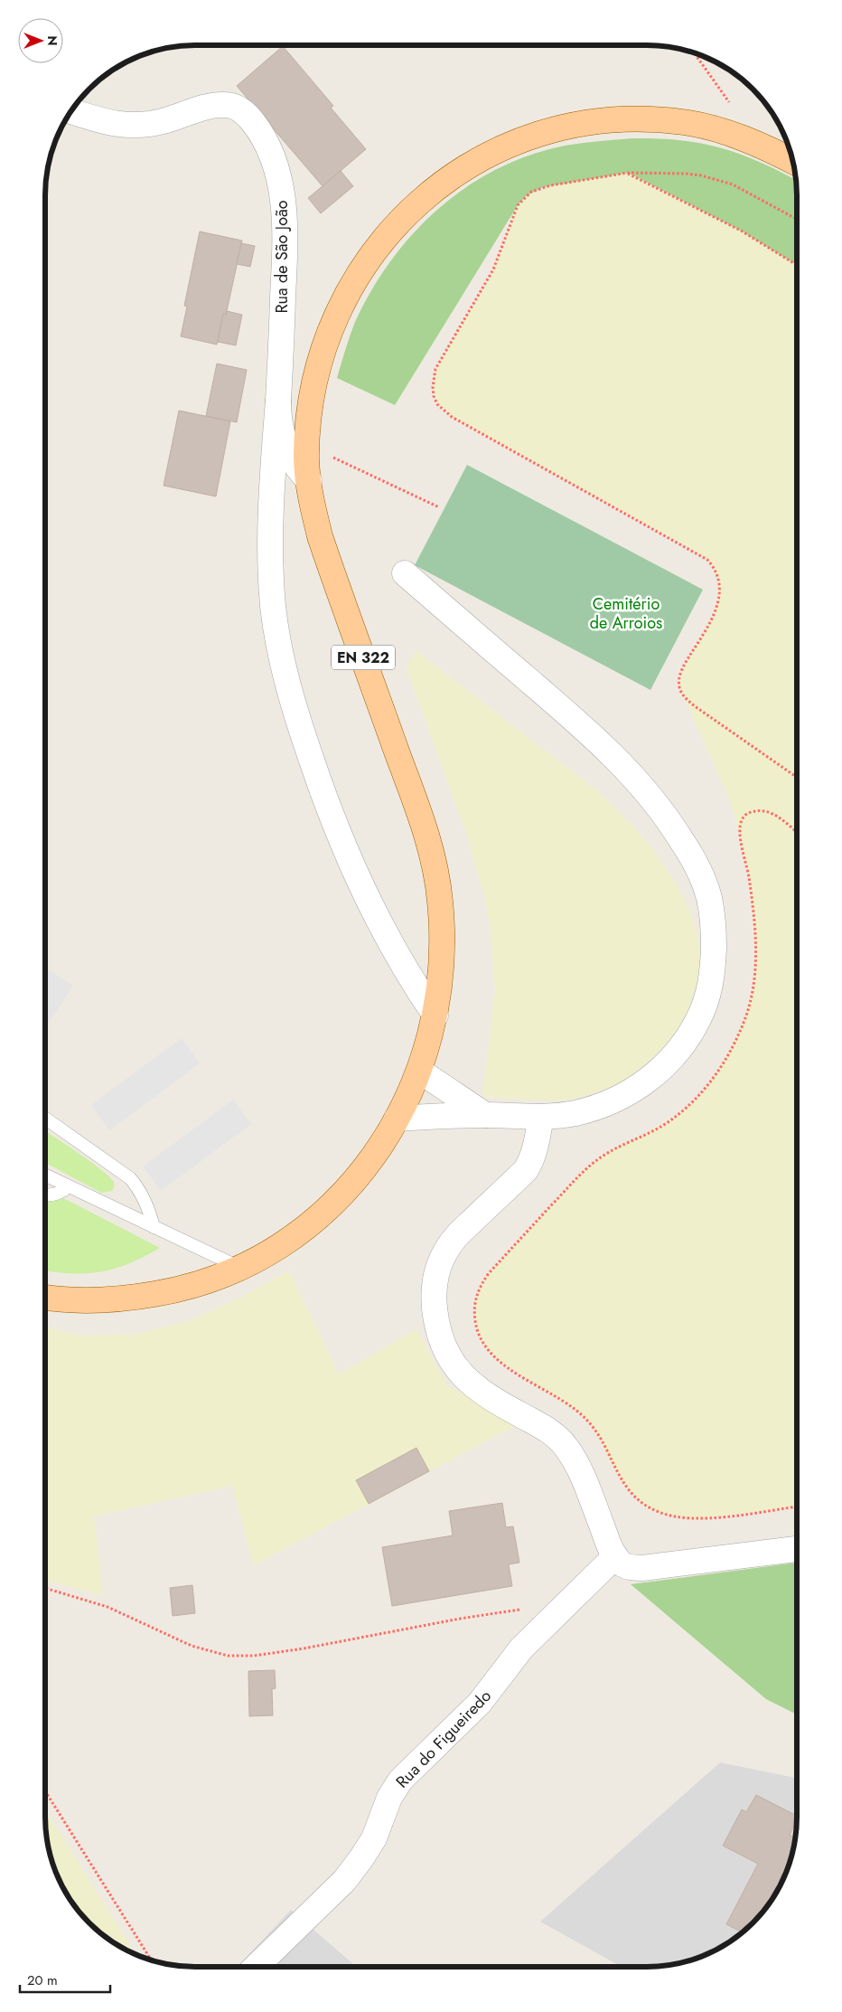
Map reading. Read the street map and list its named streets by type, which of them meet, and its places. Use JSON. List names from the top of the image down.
{
  "streets": {
    "main road": ["EN 322"],
    "street": ["Rua de São João", "Rua do Figueiredo"]
  },
  "crossings": [
    ["Rua de São João", "EN 322"]
  ],
  "parks": ["Cemitério de Arroios"],
  "scale_bar": "20 m",
  "north": "right"
}
